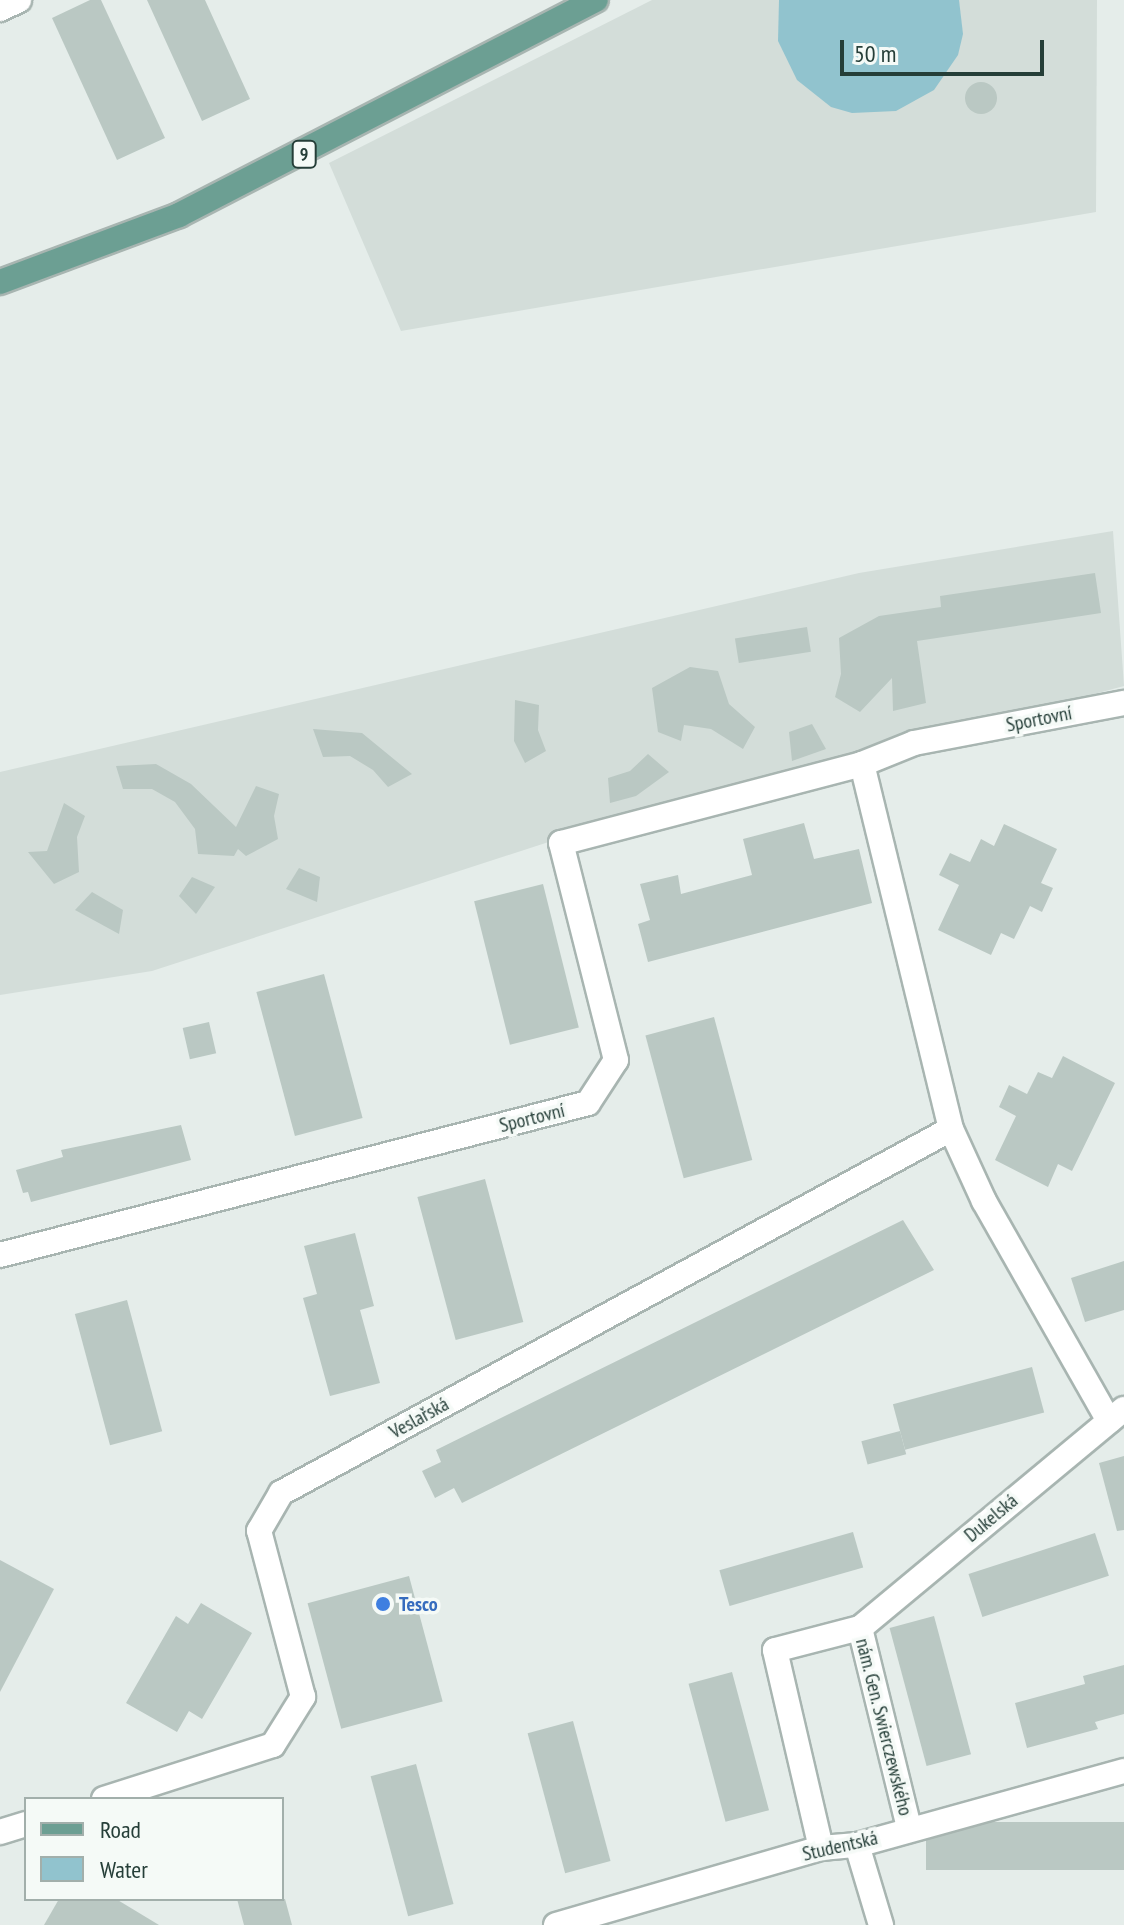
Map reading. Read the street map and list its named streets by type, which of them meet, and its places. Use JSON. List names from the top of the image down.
{
  "streets": {
    "main road": ["9"],
    "street": [
      "Sportovní",
      "Veslařská",
      "Dukelská",
      "nám. Gen. Swierczewského",
      "Studentská"
    ]
  },
  "crossings": [
    ["Dukelská", "nám. Gen. Swierczewského"],
    ["nám. Gen. Swierczewského", "Studentská"]
  ],
  "places": ["Tesco"],
  "legend": ["Road", "Water"],
  "scale_bar": "50 m"
}
